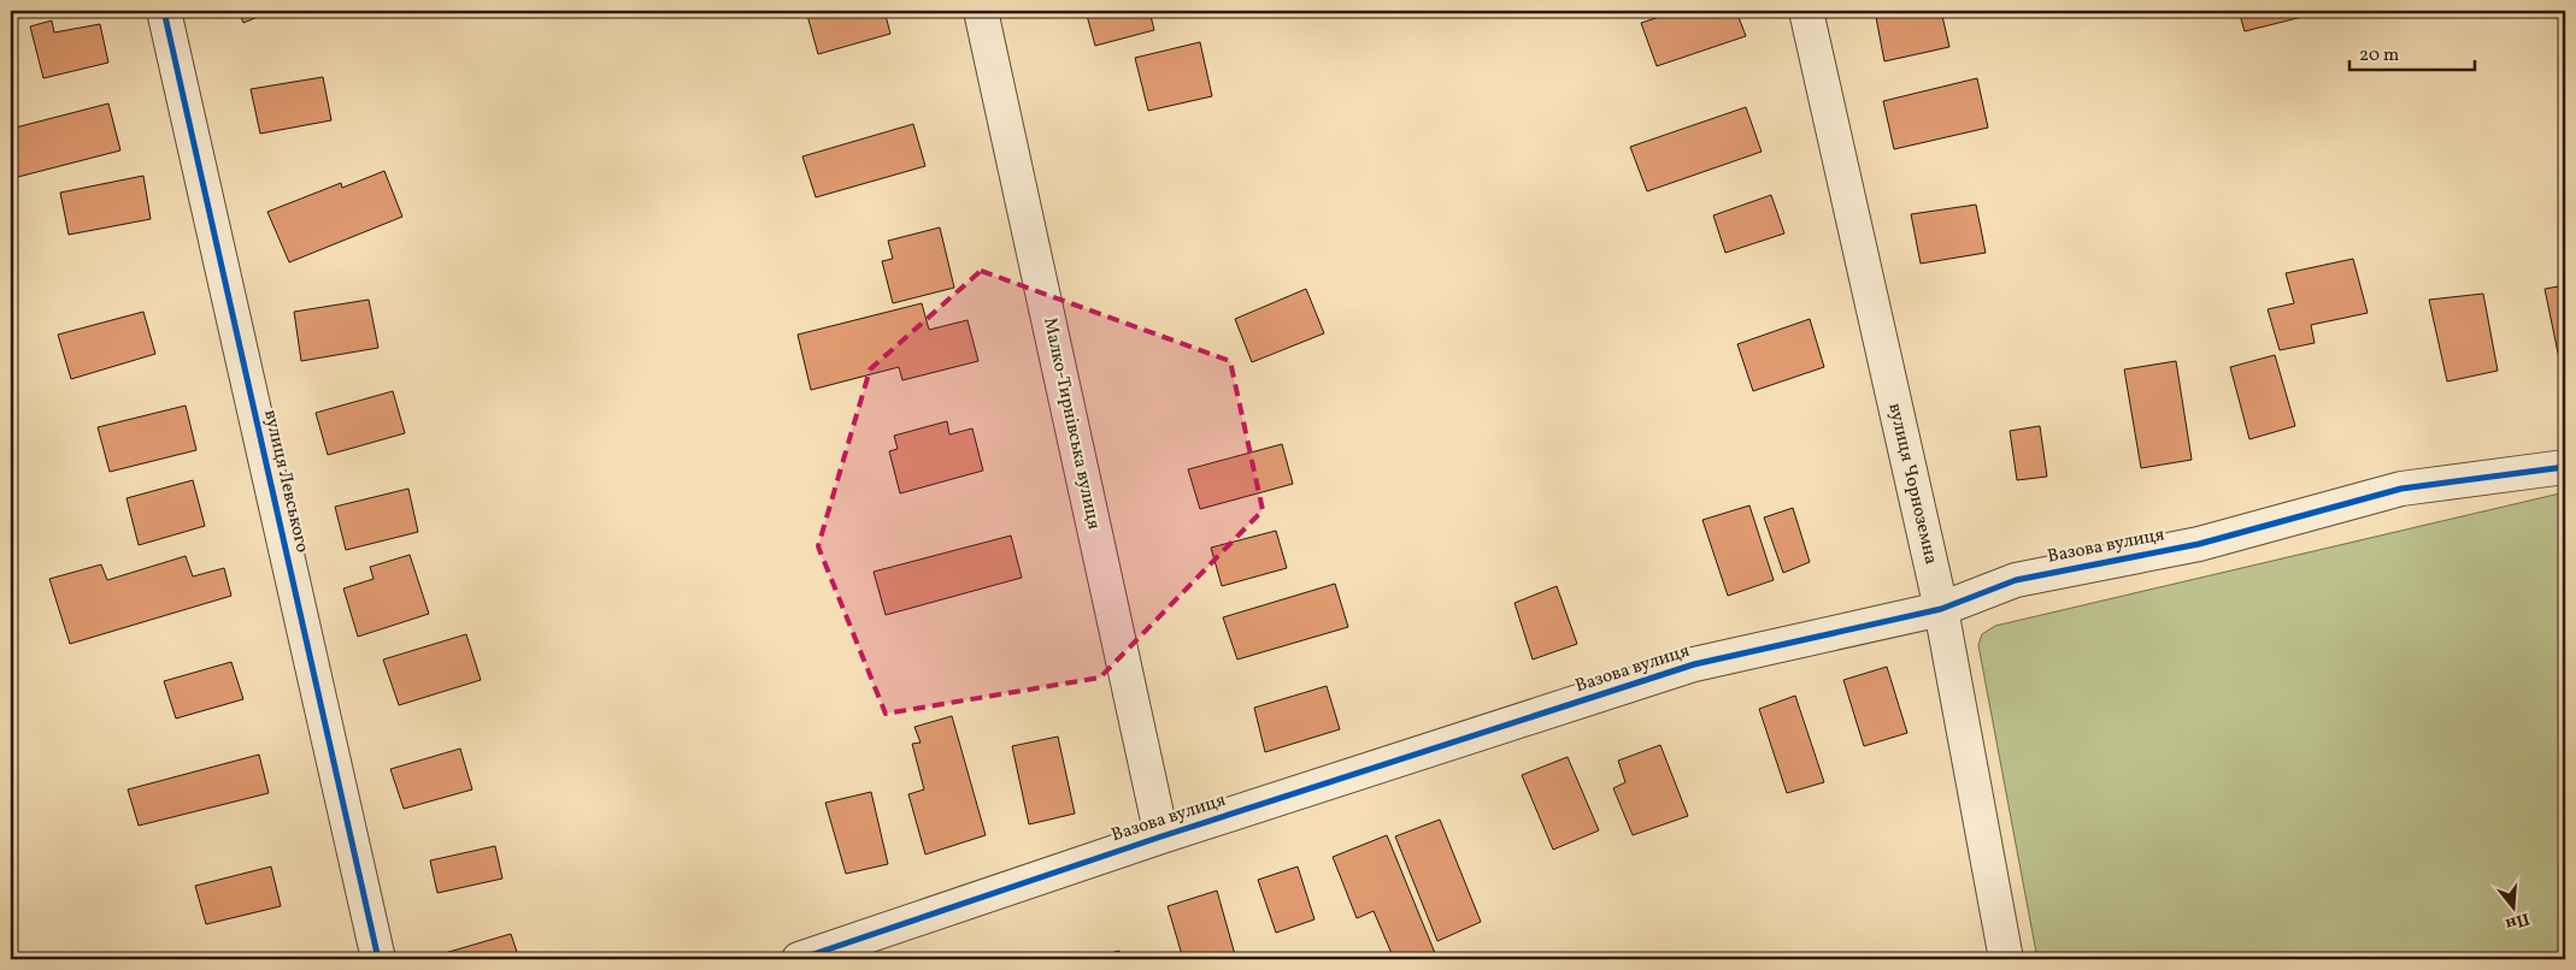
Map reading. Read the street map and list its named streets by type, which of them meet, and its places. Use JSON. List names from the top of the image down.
{
  "streets": {
    "street": [
      "Малко-Тирнівська вулиця",
      "вулиця Левського",
      "вулиця Чорноземна",
      "Вазова вулиця"
    ]
  },
  "crossings": [
    ["Малко-Тирнівська вулиця", "Вазова вулиця"],
    ["вулиця Чорноземна", "Вазова вулиця"]
  ],
  "scale_bar": "20 m",
  "north": "bottom"
}
